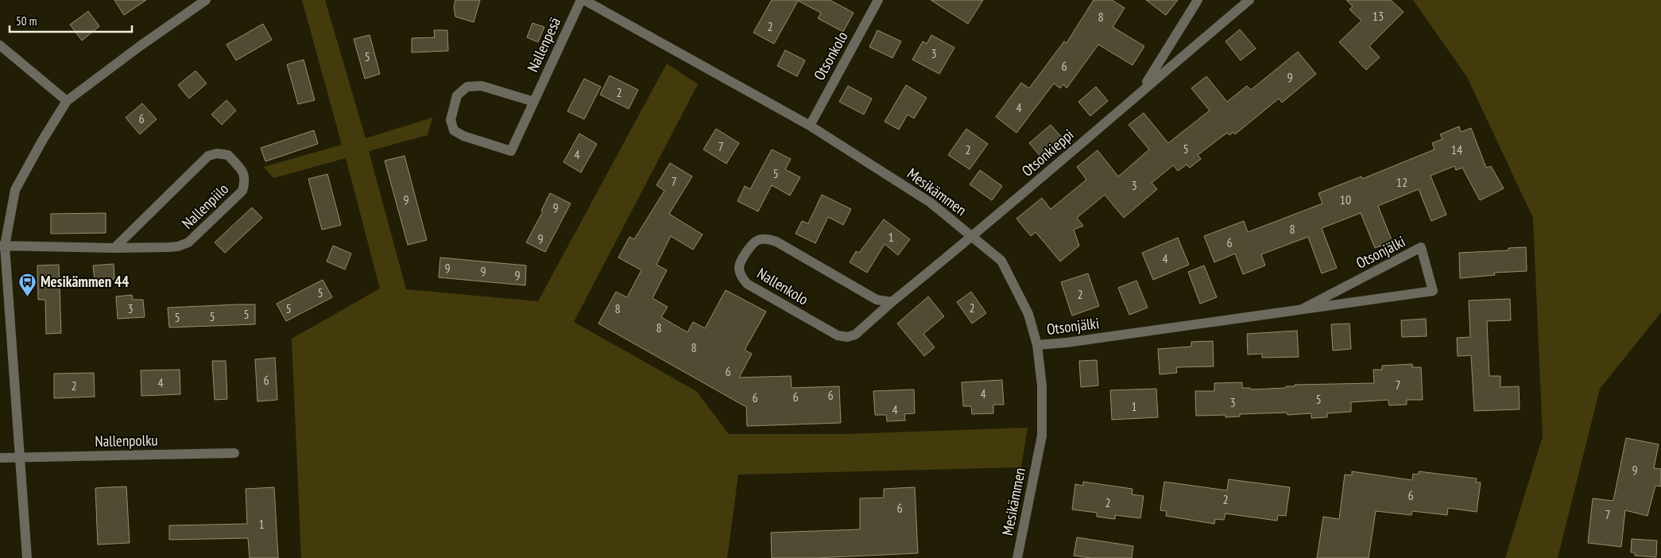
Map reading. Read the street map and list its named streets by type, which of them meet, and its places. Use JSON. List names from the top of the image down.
{
  "streets": {
    "street": [
      "Nallenpesä",
      "Otsonkolo",
      "Otsonkieppi",
      "Mesikämmen",
      "Nallenpiilo",
      "Otsonjälki",
      "Nallenkolo",
      "Nallenpolku"
    ]
  },
  "crossings": [
    ["Otsonkolo", "Mesikämmen"],
    ["Otsonkieppi", "Mesikämmen"],
    ["Otsonkieppi", "Nallenkolo"],
    ["Mesikämmen", "Otsonjälki"],
    ["Mesikämmen", "Nallenkolo"]
  ],
  "places": {
    "bus stop": ["Mesikämmen 44"]
  },
  "house_numbers": [
    "13",
    "8",
    "2",
    "3",
    "5",
    "6",
    "9",
    "2",
    "4",
    "6",
    "7",
    "5",
    "2",
    "14",
    "4",
    "5",
    "7",
    "12",
    "3",
    "9",
    "10",
    "9",
    "8",
    "1",
    "9",
    "6",
    "4",
    "9",
    "9",
    "9",
    "5",
    "2",
    "2",
    "3",
    "5",
    "8",
    "5",
    "5",
    "5",
    "8",
    "8",
    "6",
    "6",
    "4",
    "7",
    "2",
    "4",
    "6",
    "6",
    "6",
    "5",
    "3",
    "1",
    "4",
    "9",
    "6",
    "2",
    "2",
    "6",
    "7",
    "1"
  ],
  "scale_bar": "50 m"
}
